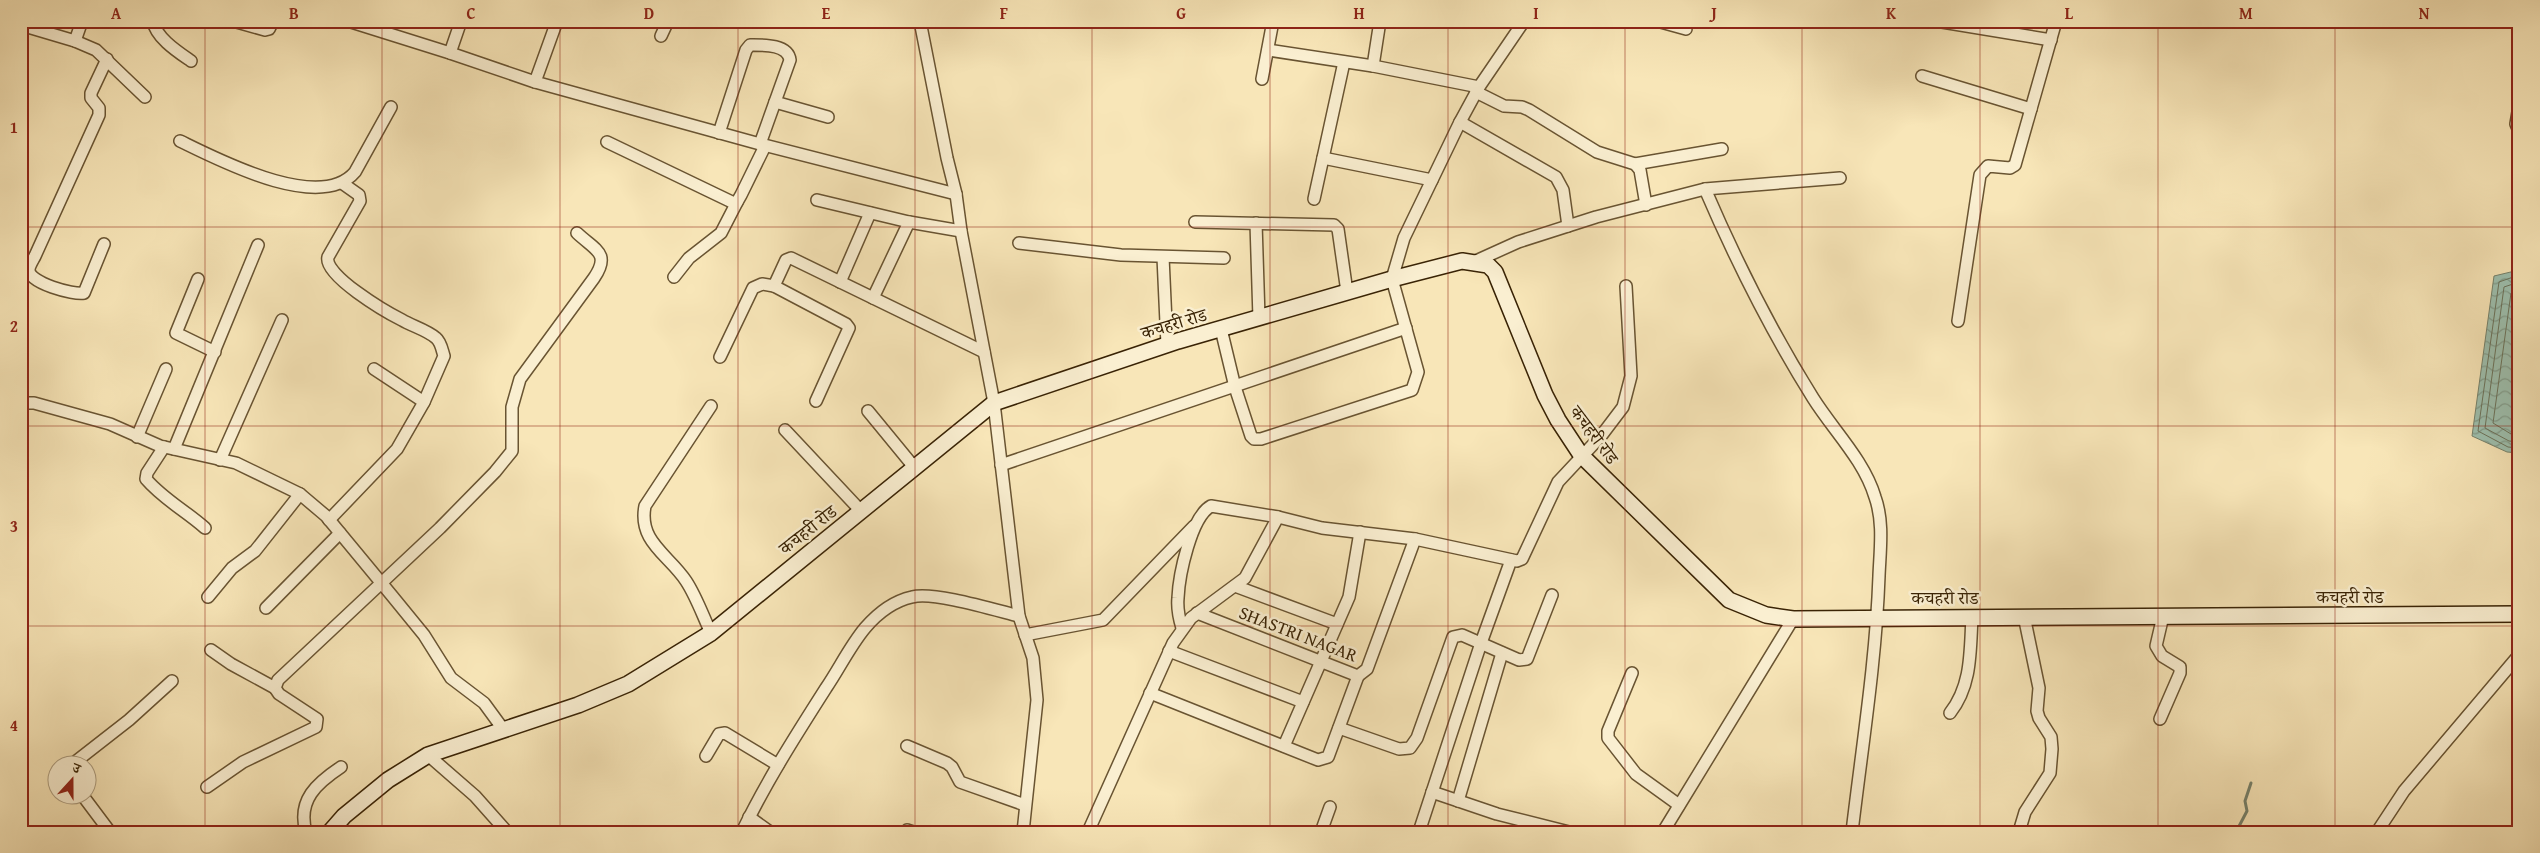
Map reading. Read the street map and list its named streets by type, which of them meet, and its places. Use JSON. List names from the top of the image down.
{
  "streets": {
    "main road": ["कचहरी रोड"],
    "street": ["SHASTRI NAGAR"]
  },
  "north": "top",
  "grid": {
    "columns": [
      "A",
      "B",
      "C",
      "D",
      "E",
      "F",
      "G",
      "H",
      "I",
      "J",
      "K",
      "L",
      "M",
      "N"
    ],
    "rows": [
      "1",
      "2",
      "3",
      "4"
    ]
  }
}
